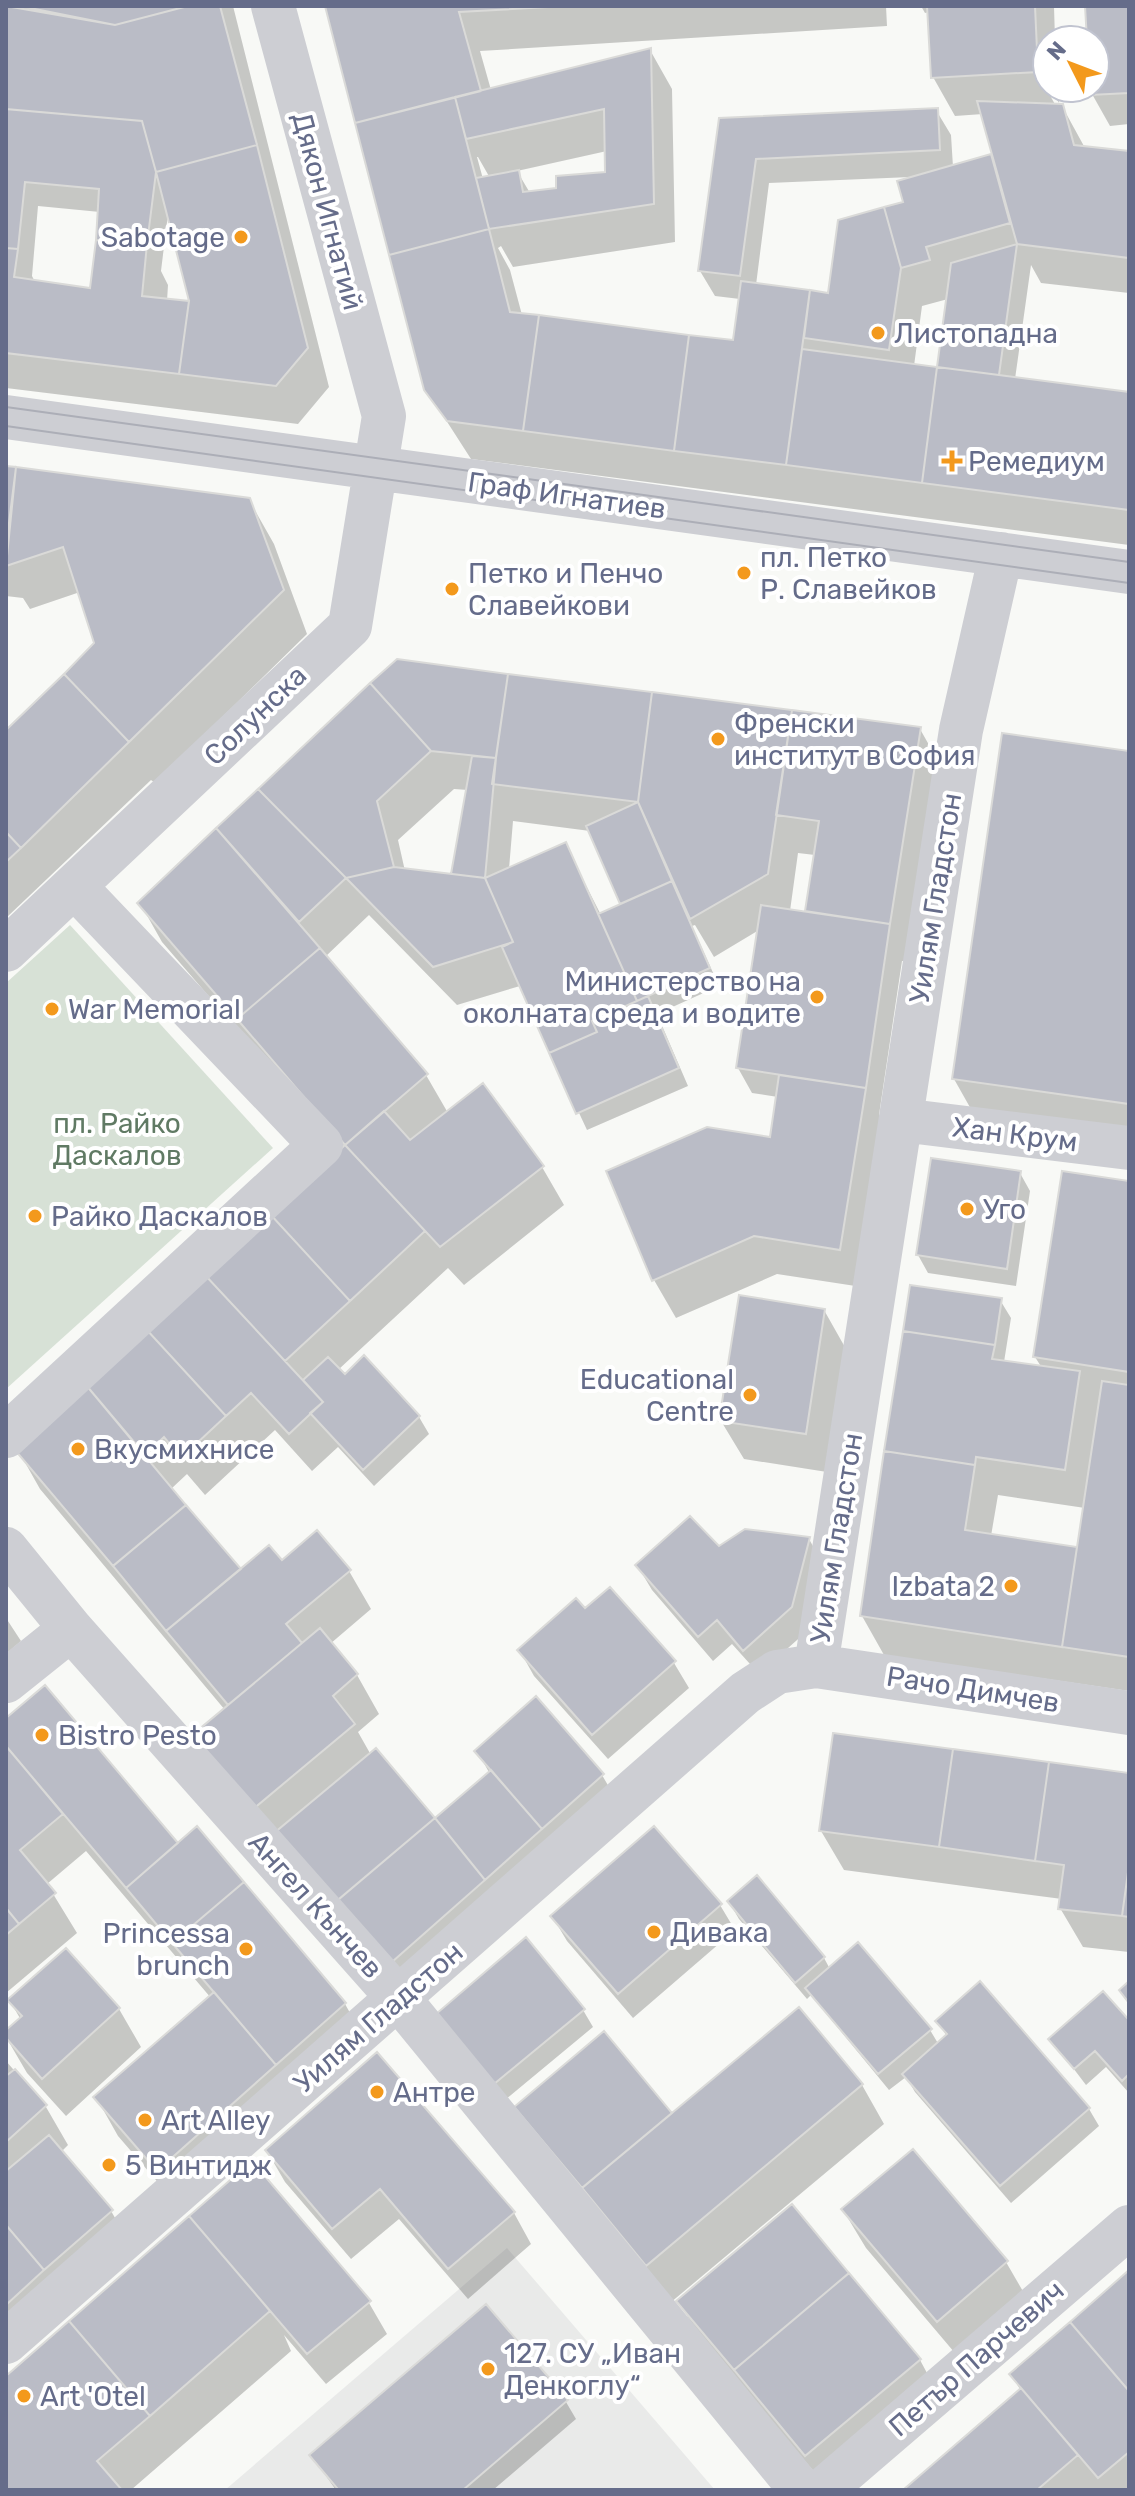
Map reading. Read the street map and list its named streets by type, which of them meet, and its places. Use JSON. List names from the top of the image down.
{
  "streets": {
    "street": [
      "Дякон Игнатий",
      "Граф Игнатиев",
      "Солунска",
      "Уилям Гладстон",
      "Хан Крум",
      "Рачо Димчев",
      "Ангел Кънчев",
      "Петър Парчевич"
    ]
  },
  "crossings": [
    ["Дякон Игнатий", "Солунска"],
    ["Граф Игнатиев", "Солунска"],
    ["Граф Игнатиев", "Уилям Гладстон"],
    ["Уилям Гладстон", "Хан Крум"],
    ["Уилям Гладстон", "Рачо Димчев"],
    ["Уилям Гладстон", "Ангел Кънчев"]
  ],
  "parks": ["пл. Райко Даскалов"],
  "places": {
    "other": [
      "Sabotage",
      "Листопадна",
      "пл. Петко Р. Славейков",
      "Петко и Пенчо Славейкови",
      "Френски институт в София",
      "Министерство на околната среда и водите",
      "War Memorial",
      "Уго",
      "Райко Даскалов",
      "Educational Centre",
      "Вкусмихнисе",
      "Izbata 2",
      "Bistro Pesto",
      "Дивака",
      "Princessa brunch",
      "Антре",
      "Art Alley",
      "5 Винтидж",
      "127. СУ „Иван Денкоглу“",
      "Art 'Otel"
    ],
    "health": ["Ремедиум"]
  },
  "north": "top left"
}
